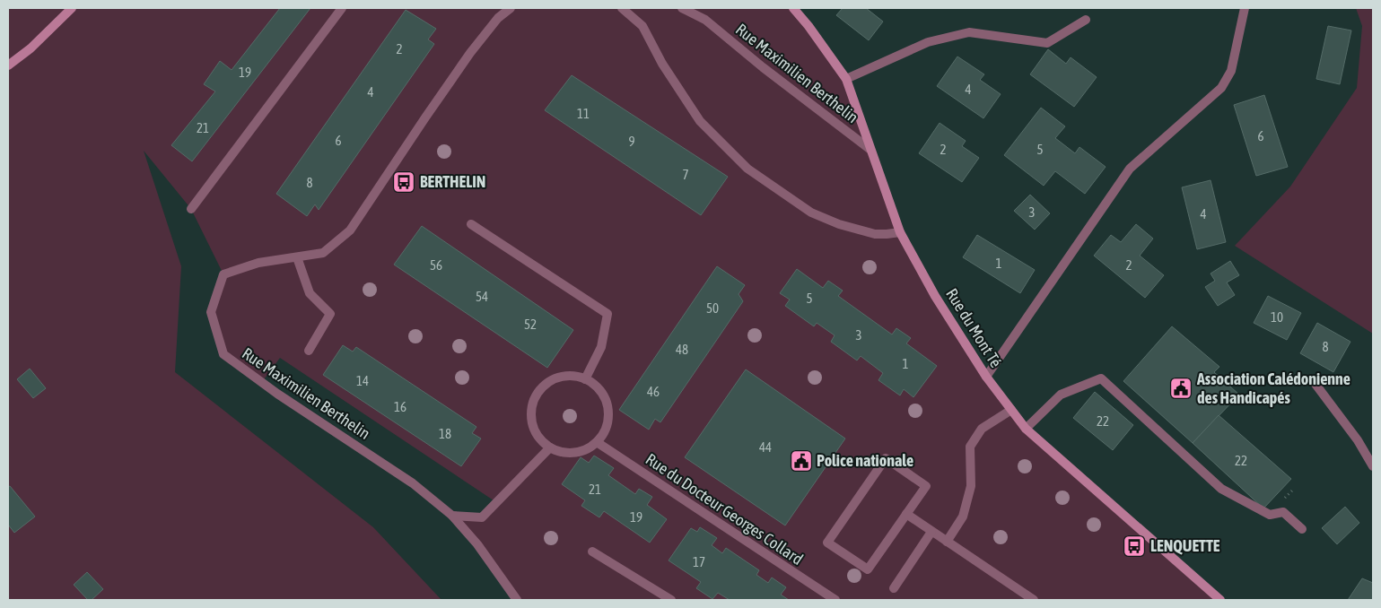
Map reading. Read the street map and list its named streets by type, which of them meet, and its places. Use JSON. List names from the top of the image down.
{
  "streets": {
    "street": ["Rue Maximilien Berthelin", "Rue du Mont Té", "Rue du Docteur Georges Collard"]
  },
  "crossings": [
    ["Rue Maximilien Berthelin", "Rue du Mont Té"]
  ],
  "places": {
    "bus stop": ["BERTHELIN", "LENQUETTE"],
    "public building": ["Association Calédonienne des Handicapés", "Police nationale"]
  },
  "house_numbers": [
    "2",
    "19",
    "4",
    "4",
    "11",
    "21",
    "6",
    "6",
    "9",
    "2",
    "5",
    "7",
    "8",
    "3",
    "4",
    "1",
    "56",
    "2",
    "54",
    "5",
    "50",
    "10",
    "52",
    "3",
    "8",
    "48",
    "1",
    "14",
    "46",
    "16",
    "22",
    "18",
    "44",
    "22",
    "21",
    "19",
    "17"
  ]
}
